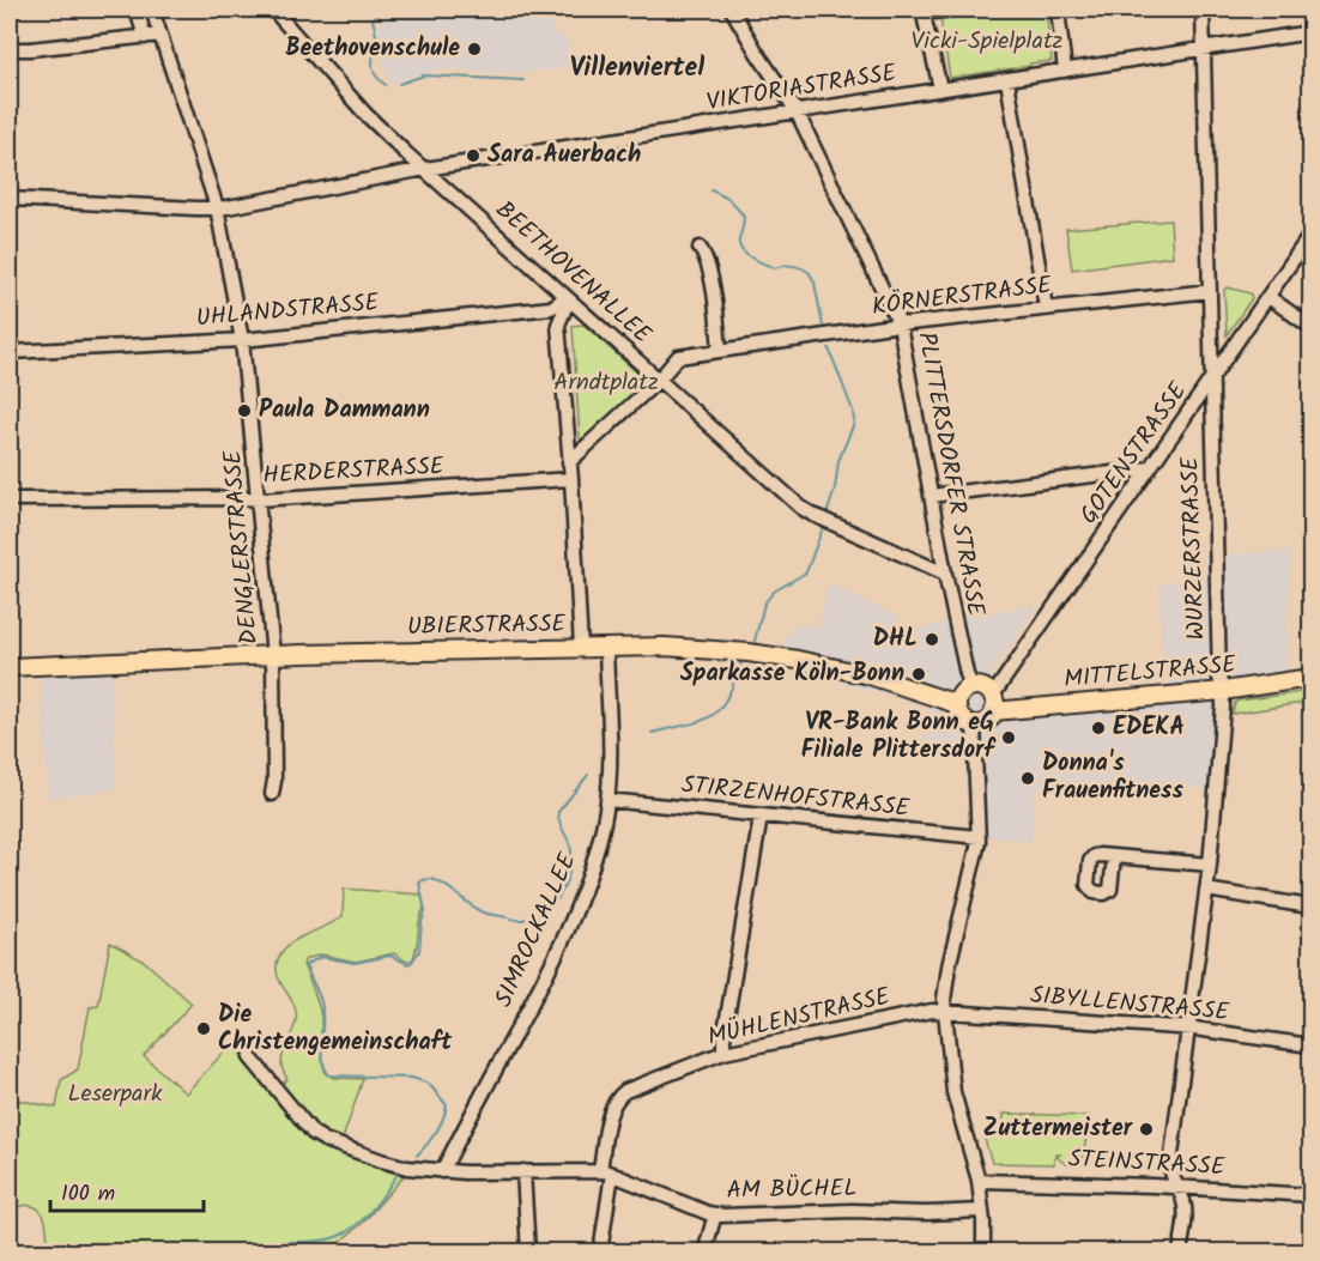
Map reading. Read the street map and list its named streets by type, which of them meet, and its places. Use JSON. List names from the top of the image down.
{
  "streets": {
    "main road": ["UBIERSTRASSE", "MITTELSTRASSE"],
    "street": [
      "VIKTORIASTRASSE",
      "BEETHOVENALLEE",
      "KÖRNERSTRASSE",
      "UHLANDSTRASSE",
      "GOTENSTRASSE",
      "HERDERSTRASSE",
      "PLITTERSDORFER STRASSE",
      "DENGLERSTRASSE",
      "WURZERSTRASSE",
      "STIRZENHOFSTRASSE",
      "SIMROCKALLEE",
      "SIBYLLENSTRASSE",
      "MÜHLENSTRASSE",
      "STEINSTRASSE",
      "AM BÜCHEL"
    ]
  },
  "crossings": [
    ["VIKTORIASTRASSE", "BEETHOVENALLEE"],
    ["VIKTORIASTRASSE", "PLITTERSDORFER STRASSE"],
    ["VIKTORIASTRASSE", "DENGLERSTRASSE"],
    ["VIKTORIASTRASSE", "WURZERSTRASSE"],
    ["BEETHOVENALLEE", "KÖRNERSTRASSE"],
    ["BEETHOVENALLEE", "UHLANDSTRASSE"],
    ["BEETHOVENALLEE", "PLITTERSDORFER STRASSE"],
    ["KÖRNERSTRASSE", "PLITTERSDORFER STRASSE"],
    ["KÖRNERSTRASSE", "WURZERSTRASSE"],
    ["UHLANDSTRASSE", "DENGLERSTRASSE"],
    ["GOTENSTRASSE", "PLITTERSDORFER STRASSE"],
    ["GOTENSTRASSE", "WURZERSTRASSE"],
    ["GOTENSTRASSE", "UBIERSTRASSE"],
    ["GOTENSTRASSE", "MITTELSTRASSE"],
    ["HERDERSTRASSE", "DENGLERSTRASSE"],
    ["PLITTERSDORFER STRASSE", "UBIERSTRASSE"],
    ["PLITTERSDORFER STRASSE", "MITTELSTRASSE"],
    ["DENGLERSTRASSE", "UBIERSTRASSE"],
    ["WURZERSTRASSE", "MITTELSTRASSE"],
    ["WURZERSTRASSE", "SIBYLLENSTRASSE"],
    ["WURZERSTRASSE", "STEINSTRASSE"],
    ["UBIERSTRASSE", "MITTELSTRASSE"],
    ["UBIERSTRASSE", "SIMROCKALLEE"],
    ["STIRZENHOFSTRASSE", "SIMROCKALLEE"],
    ["SIMROCKALLEE", "AM BÜCHEL"],
    ["SIBYLLENSTRASSE", "MÜHLENSTRASSE"],
    ["MÜHLENSTRASSE", "AM BÜCHEL"]
  ],
  "districts": ["Villenviertel"],
  "parks": ["Vicki-Spielplatz", "Arndtplatz", "Leserpark"],
  "places": [
    "Beethovenschule",
    "Sara Auerbach",
    "Paula Dammann",
    "DHL",
    "Sparkasse Köln-Bonn",
    "EDEKA",
    "VR-Bank Bonn eG Filiale Plittersdorf",
    "Donna's Frauenfitness",
    "Die Christengemeinschaft",
    "Zuttermeister"
  ],
  "scale_bar": "100 m"
}
